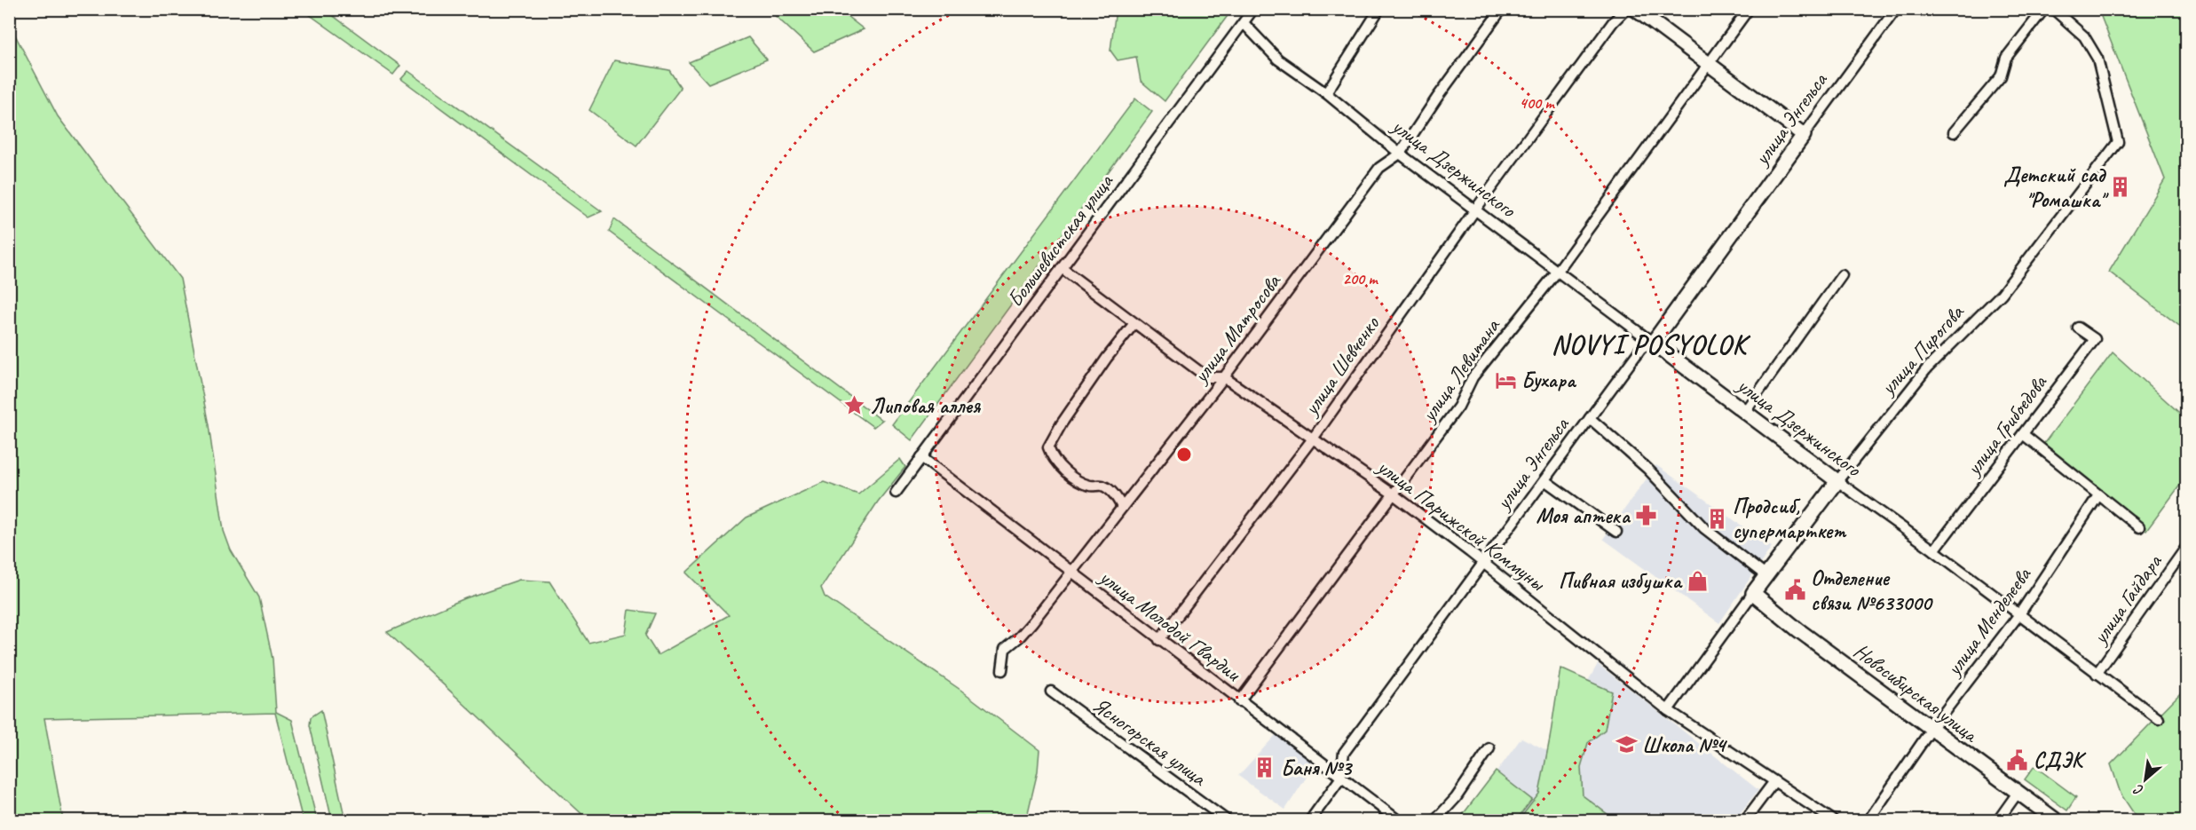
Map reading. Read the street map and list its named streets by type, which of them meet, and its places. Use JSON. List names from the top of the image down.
{
  "streets": {
    "street": [
      "улица Энгельса",
      "улица Дзержинского",
      "Большевистская улица",
      "улица Матросова",
      "улица Пирогова",
      "улица Шевченко",
      "улица Левитана",
      "улица Грибоедова",
      "улица Парижской Коммуны",
      "улица Гайдара",
      "улица Менделеева",
      "улица Молодой Гвардии",
      "Новосибирская улица",
      "Ясногорская улица"
    ]
  },
  "crossings": [
    ["улица Энгельса", "улица Дзержинского"],
    ["улица Энгельса", "улица Парижской Коммуны"],
    ["улица Энгельса", "улица Молодой Гвардии"],
    ["улица Дзержинского", "Большевистская улица"],
    ["улица Дзержинского", "улица Матросова"],
    ["улица Дзержинского", "улица Пирогова"],
    ["улица Дзержинского", "улица Шевченко"],
    ["улица Дзержинского", "улица Левитана"],
    ["улица Дзержинского", "улица Грибоедова"],
    ["улица Дзержинского", "улица Гайдара"],
    ["улица Дзержинского", "улица Менделеева"],
    ["Большевистская улица", "улица Парижской Коммуны"],
    ["Большевистская улица", "улица Молодой Гвардии"],
    ["улица Матросова", "улица Парижской Коммуны"],
    ["улица Матросова", "улица Молодой Гвардии"],
    ["улица Пирогова", "улица Парижской Коммуны"],
    ["улица Пирогова", "Новосибирская улица"],
    ["улица Шевченко", "улица Парижской Коммуны"],
    ["улица Шевченко", "улица Молодой Гвардии"],
    ["улица Левитана", "улица Парижской Коммуны"],
    ["улица Левитана", "улица Молодой Гвардии"],
    ["улица Менделеева", "Новосибирская улица"]
  ],
  "districts": ["NOVYI POSYOLOK"],
  "places": {
    "building": ["Детский сад \"Ромашка\"", "Продсиб, супермарткет", "Баня №3"],
    "hotel": ["Бухара"],
    "place": ["Липовая аллея"],
    "pharmacy": ["Моя аптека"],
    "shop": ["Пивная избушка"],
    "public building": ["Отделение связи №633000", "СДЭК"],
    "school or university": ["Школа №4"]
  },
  "north": "bottom left",
  "rings": ["400 m", "200 m"]
}
